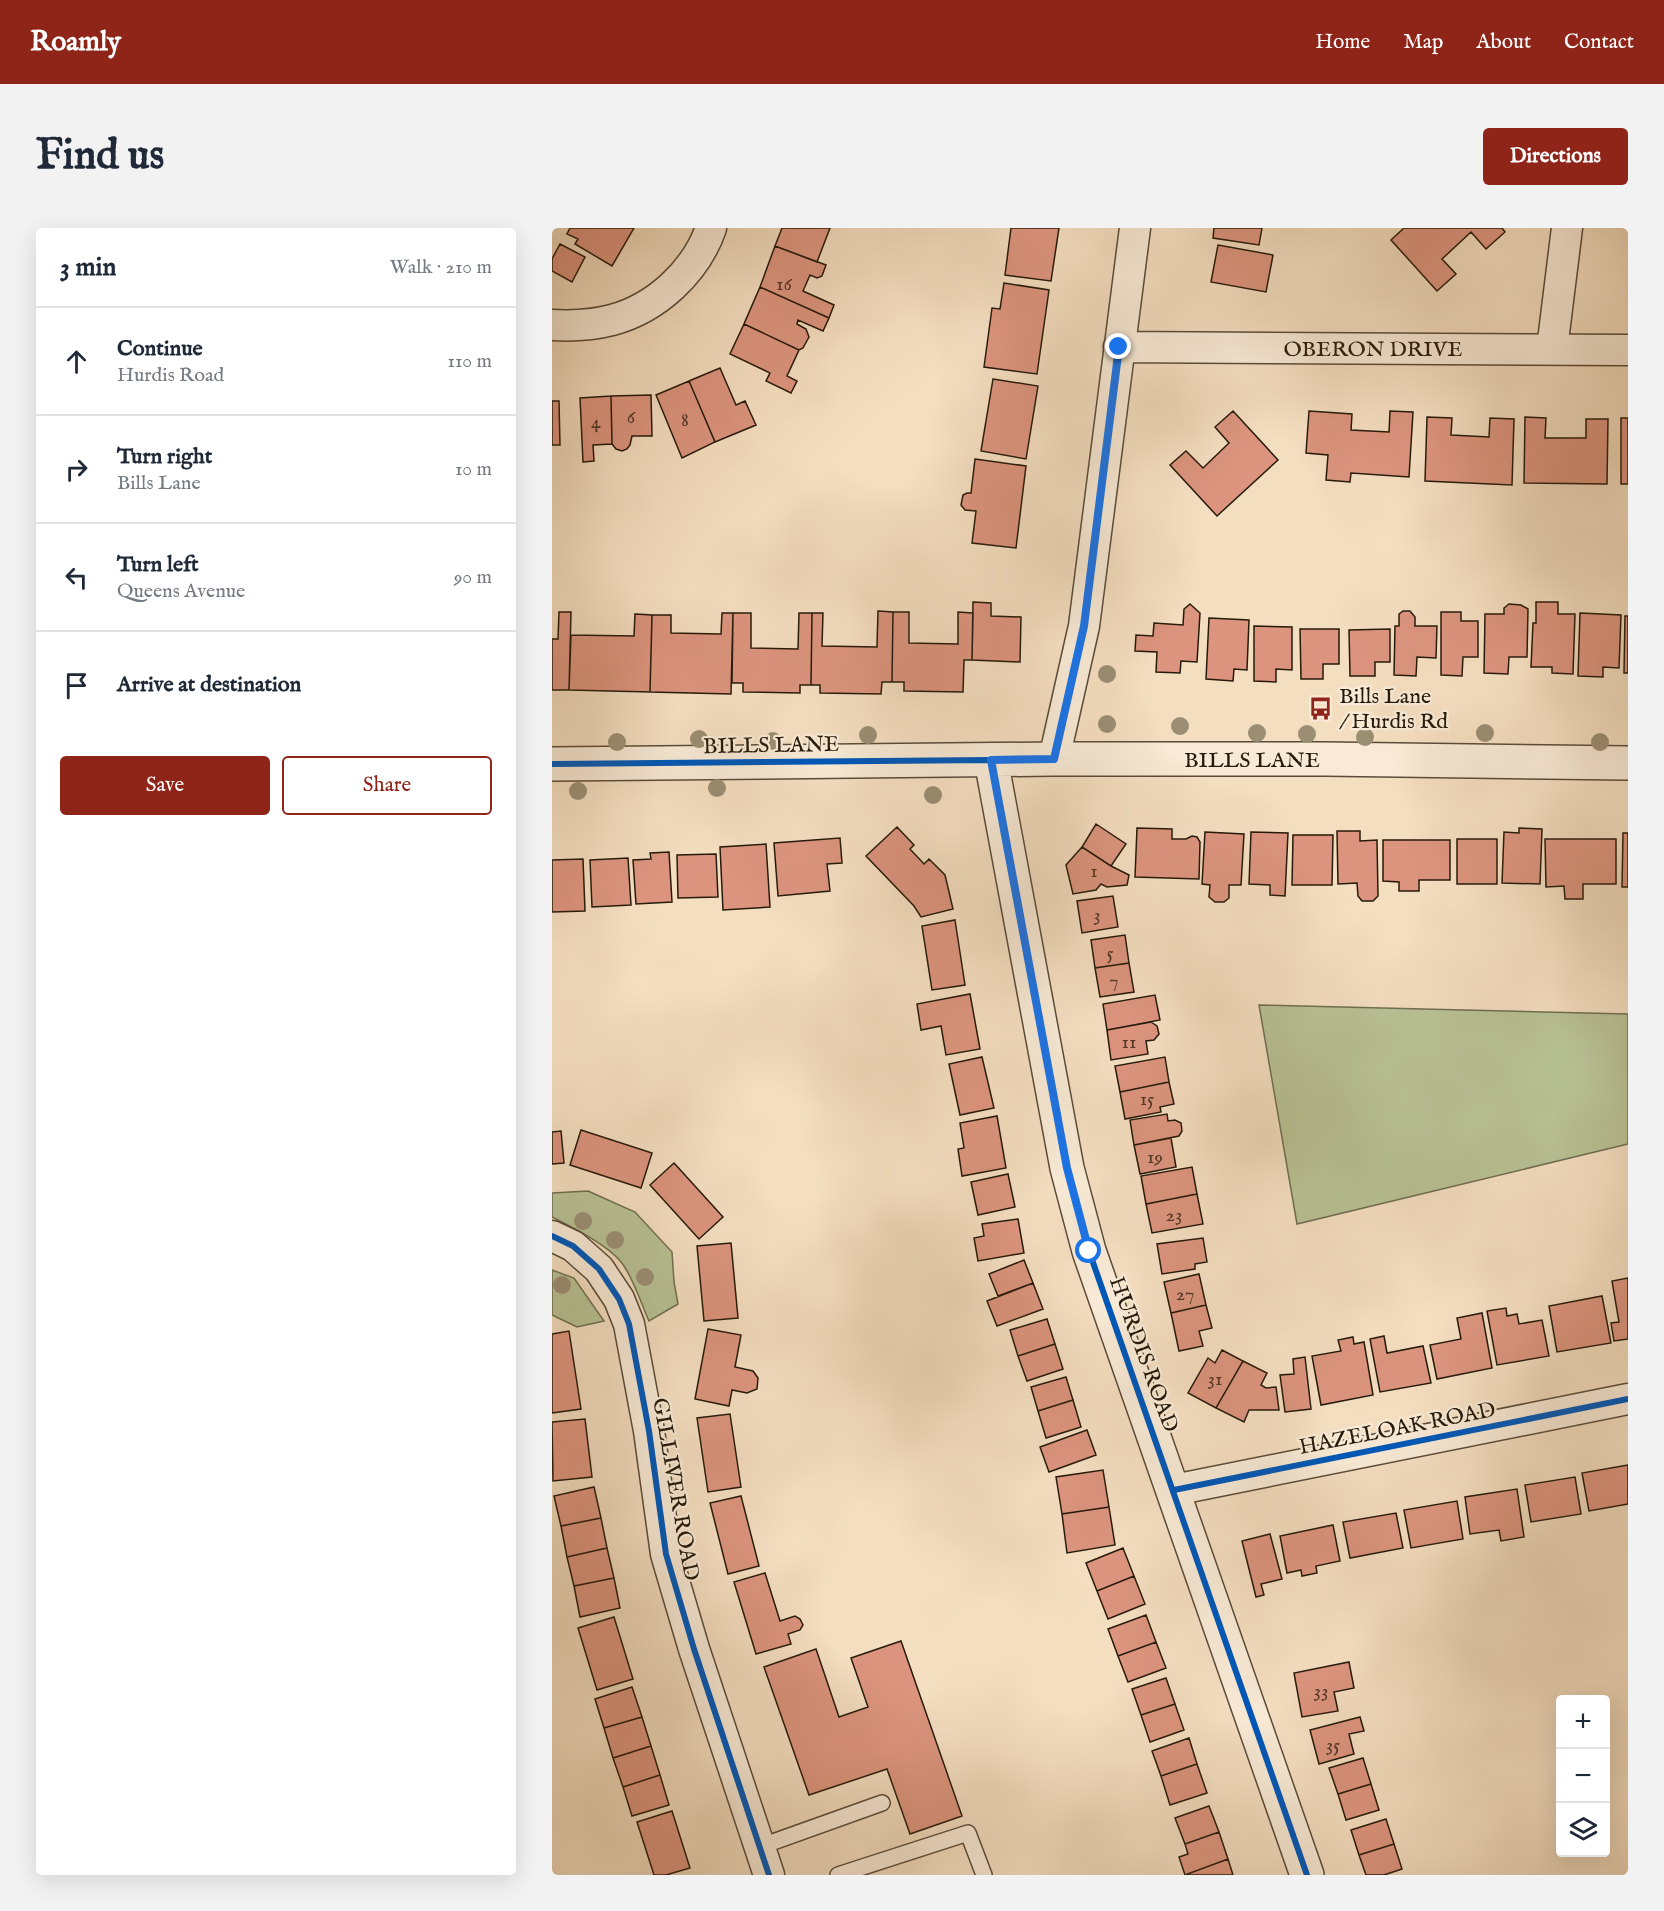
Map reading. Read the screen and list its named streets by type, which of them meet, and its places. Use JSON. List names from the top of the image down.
{
  "streets": {
    "street": [
      "OBERON DRIVE",
      "BILLS LANE",
      "HURDIS ROAD",
      "HAZELOAK ROAD",
      "GILLIVER ROAD"
    ]
  },
  "crossings": [
    ["BILLS LANE", "HURDIS ROAD"],
    ["HURDIS ROAD", "HAZELOAK ROAD"]
  ],
  "places": {
    "bus stop": ["Bills Lane / Hurdis Rd"]
  },
  "house_numbers": [
    "16",
    "6",
    "8",
    "4",
    "1",
    "3",
    "5",
    "7",
    "11",
    "15",
    "19",
    "23",
    "27",
    "31",
    "33",
    "35"
  ],
  "page": {
    "header": "Roamly",
    "nav": [
      "Home",
      "Map",
      "About",
      "Contact"
    ],
    "buttons": [
      "Directions",
      ["Save", "Share"]
    ],
    "title": "Find us",
    "heading": ["3 min", "Walk · 210 m"],
    "list": [
      ["Continue", "Hurdis Road", "110 m"],
      ["Turn right", "Bills Lane", "10 m"],
      ["Turn left", "Queens Avenue", "90 m"],
      "Arrive at destination"
    ],
    "map_buttons": ["+", "−"]
  }
}
